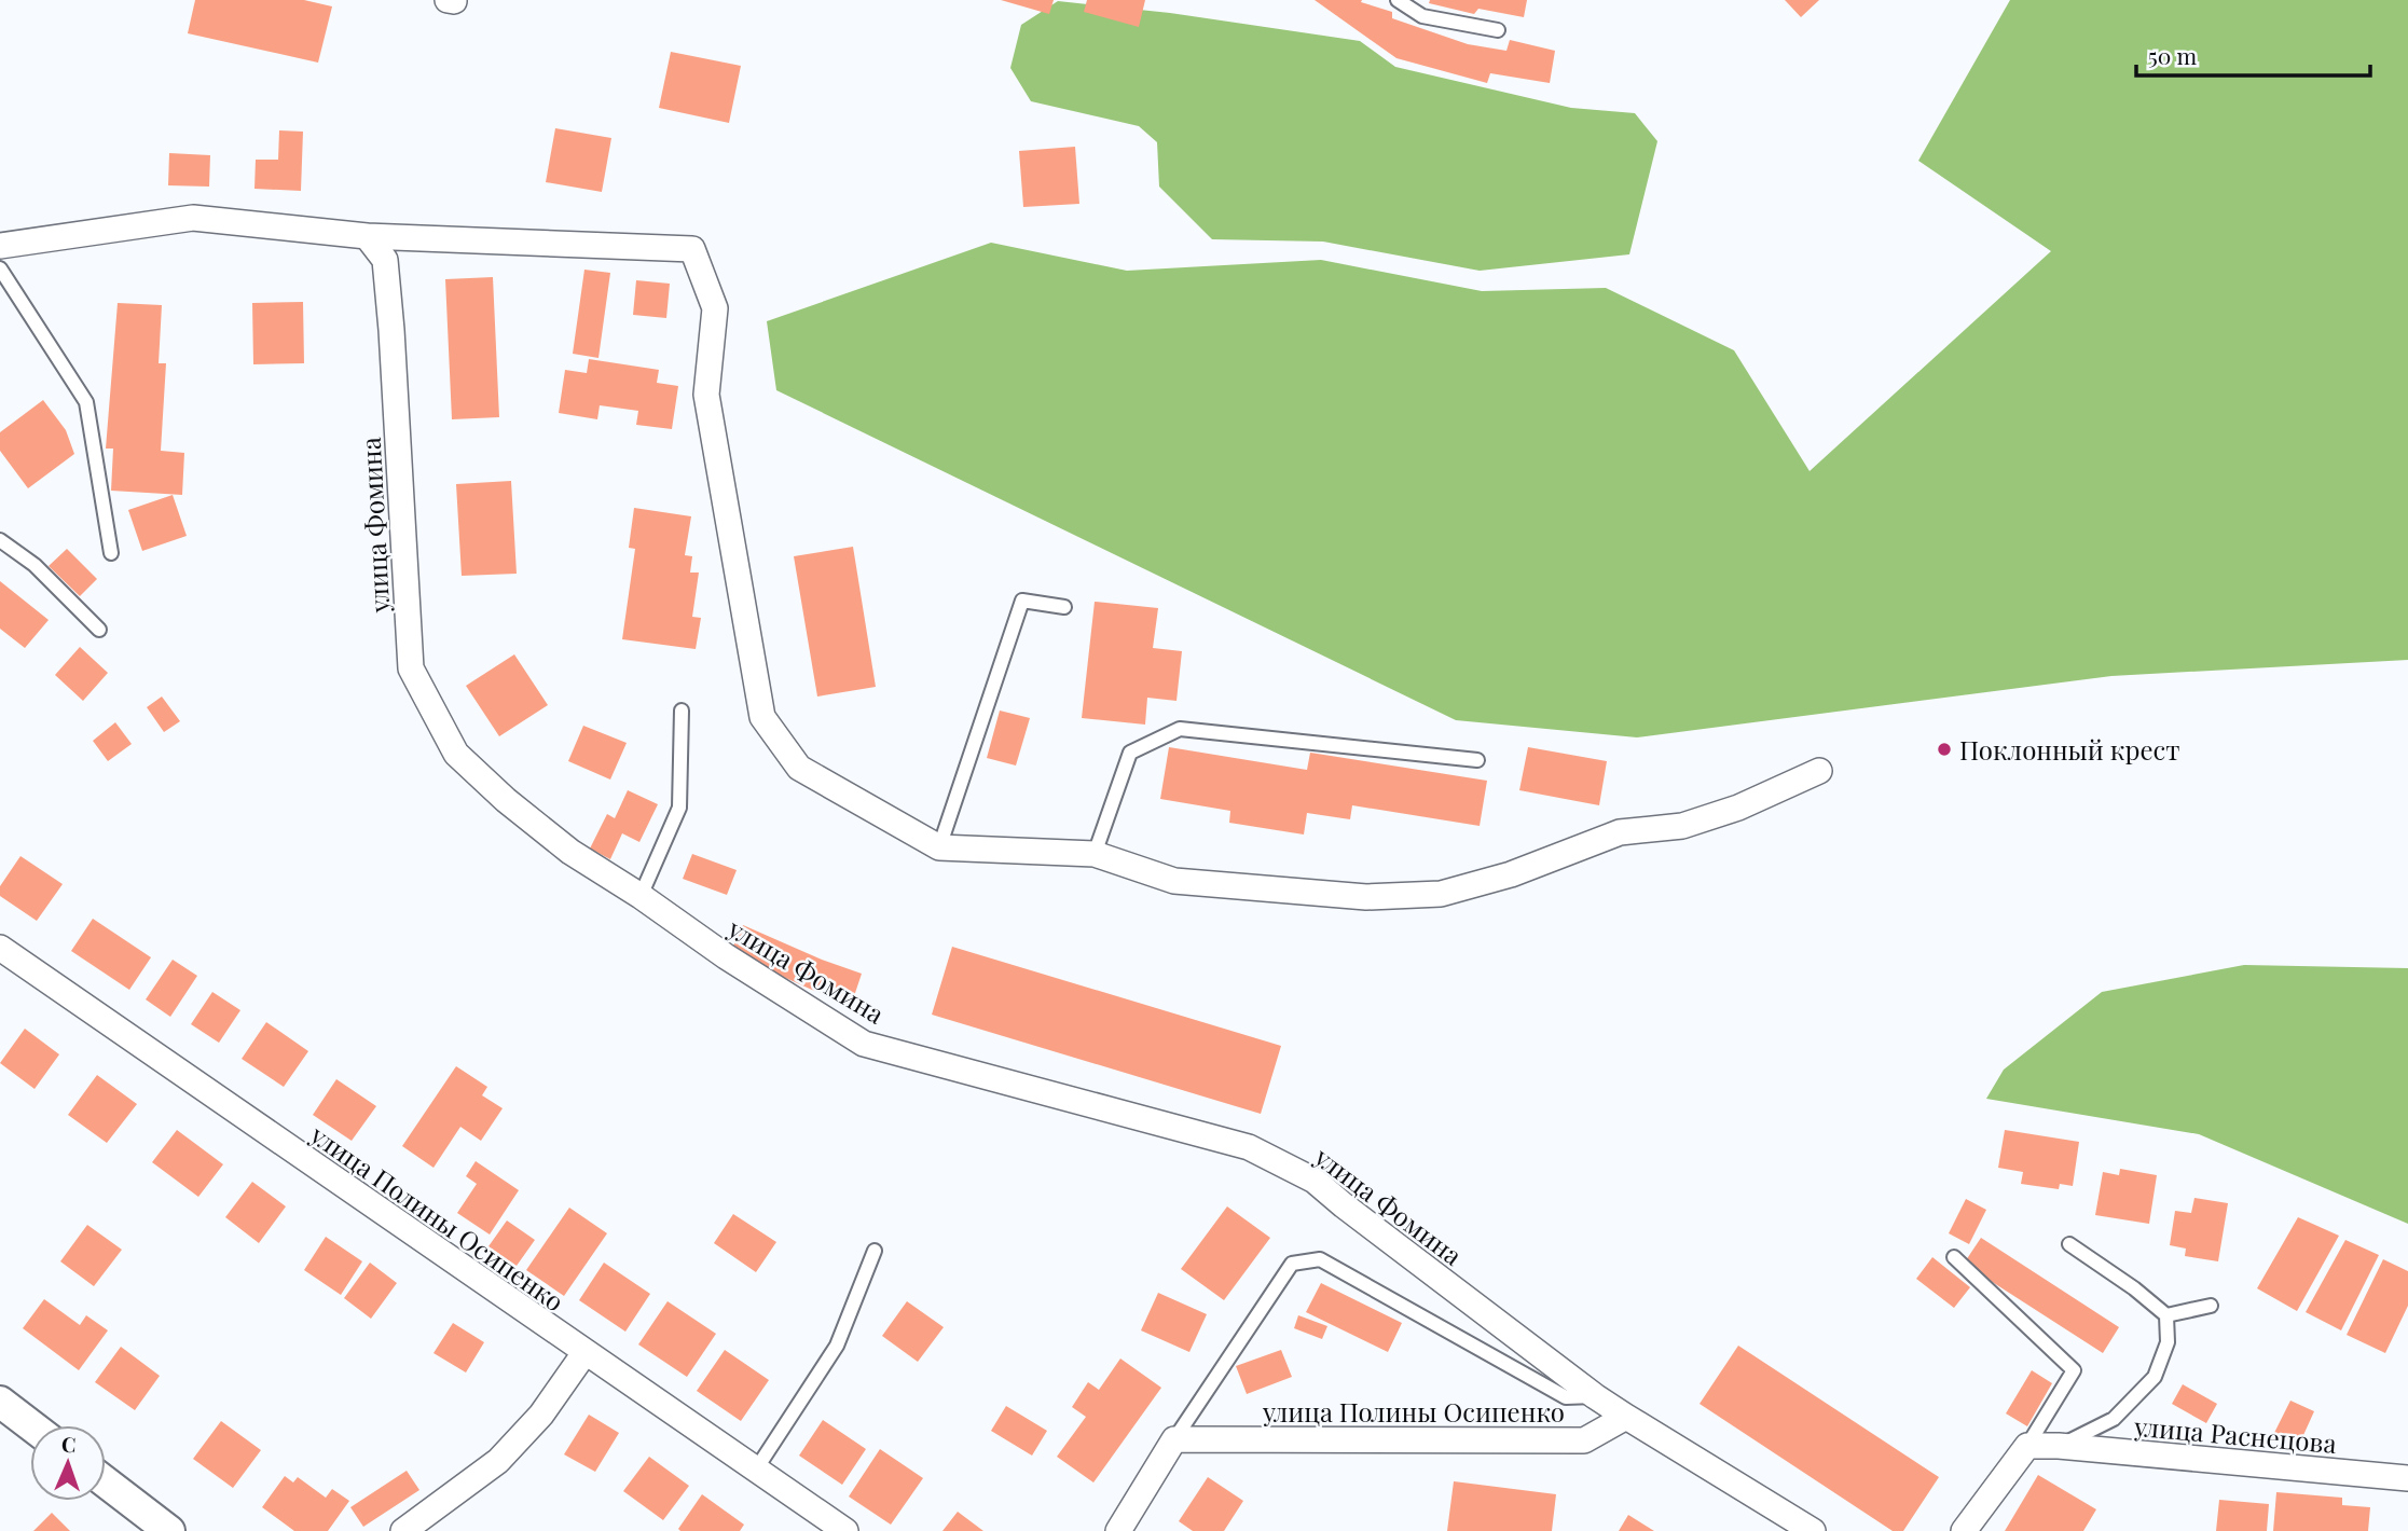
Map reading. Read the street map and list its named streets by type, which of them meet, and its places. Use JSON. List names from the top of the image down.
{
  "streets": {
    "street": ["улица Фомина", "улица Полины Осипенко", "улица Раснецова"]
  },
  "crossings": [
    ["улица Фомина", "улица Полины Осипенко"]
  ],
  "places": ["Поклонный крест"],
  "scale_bar": "50 m",
  "north": "top"
}
